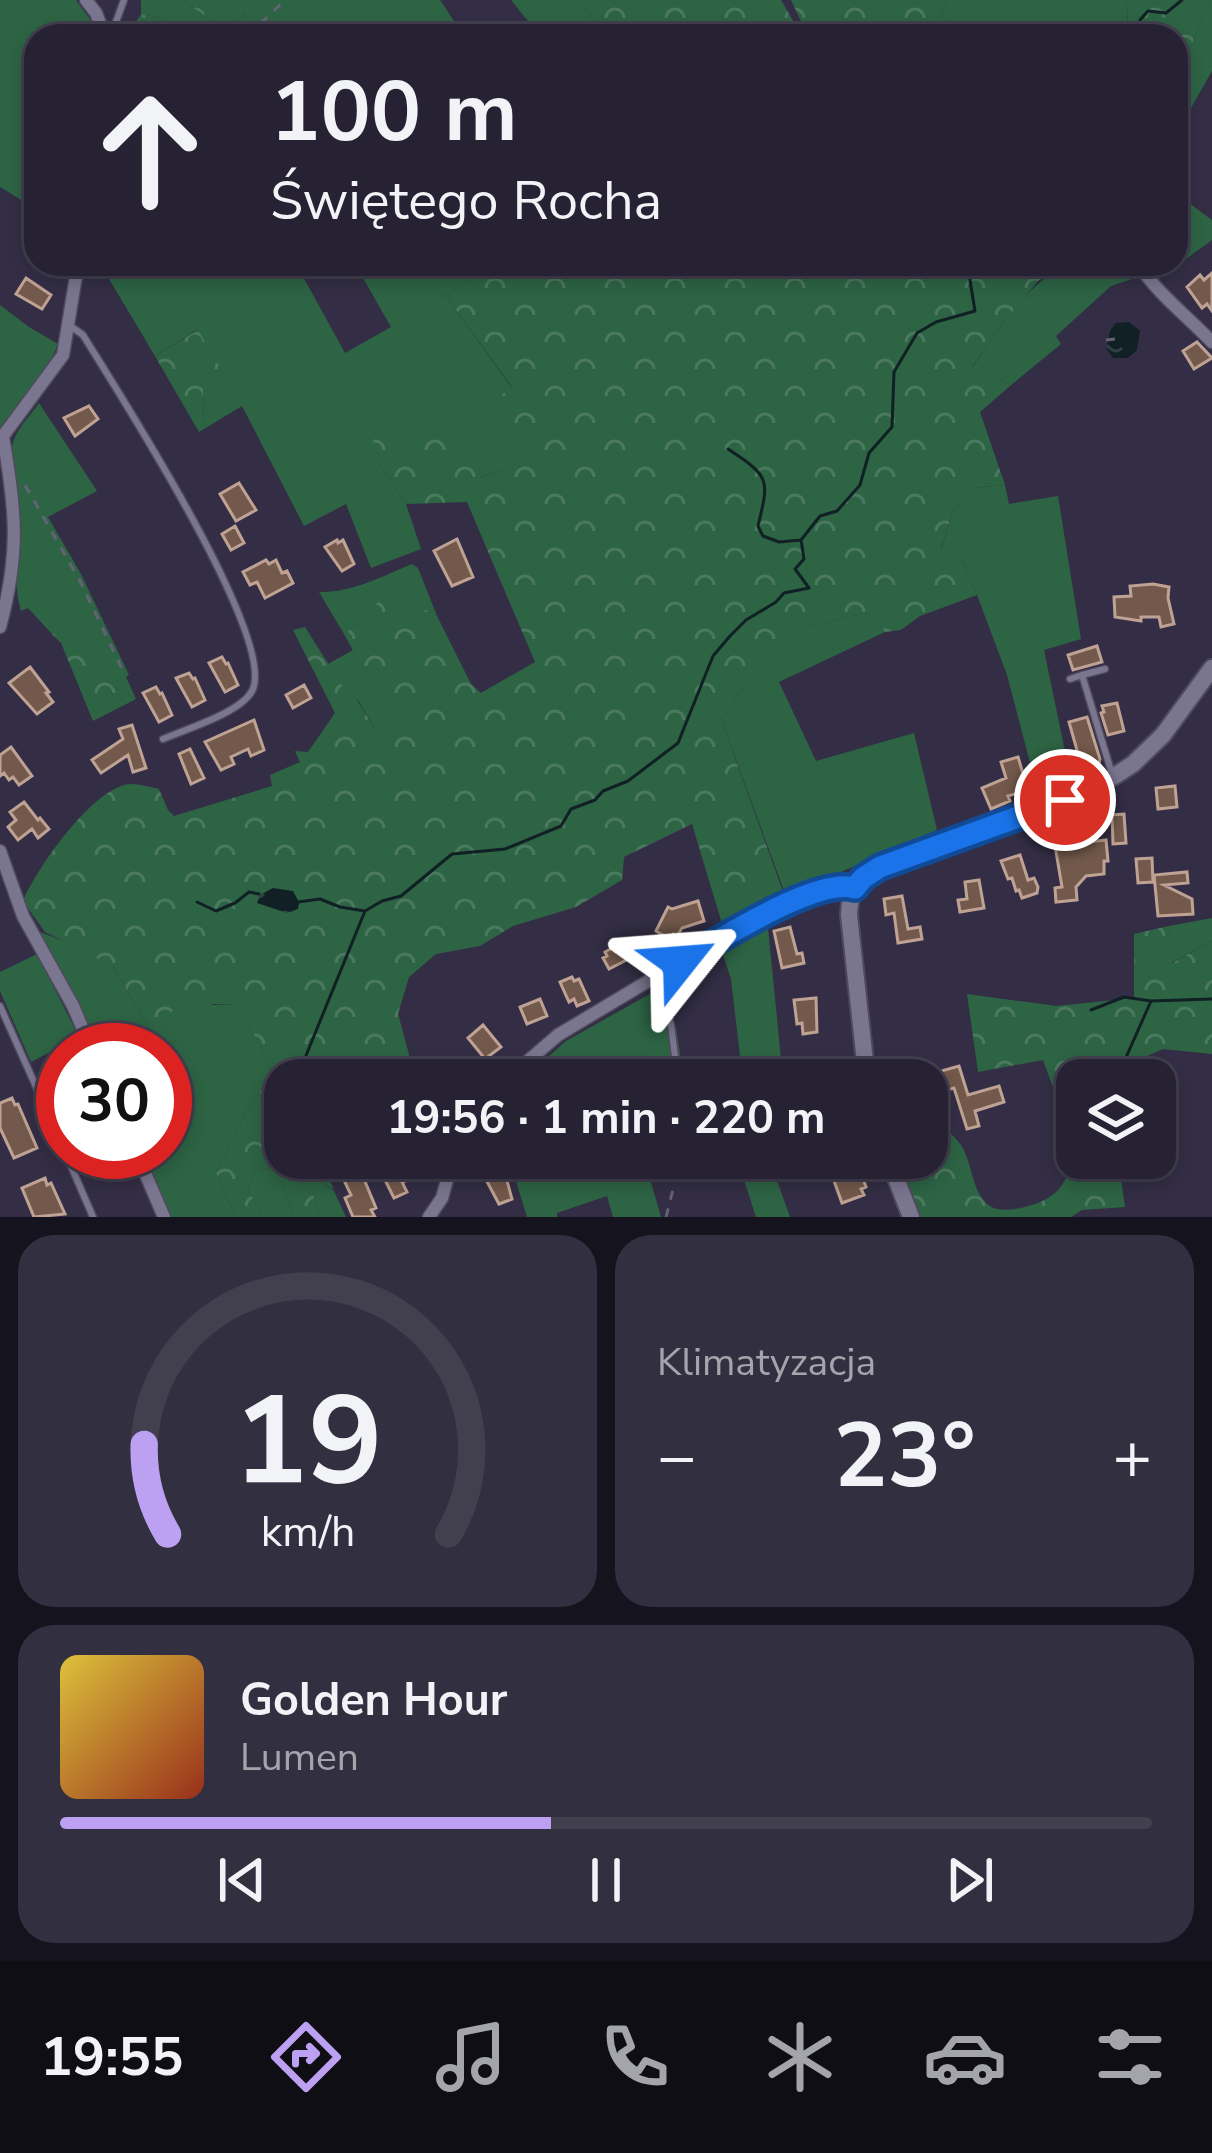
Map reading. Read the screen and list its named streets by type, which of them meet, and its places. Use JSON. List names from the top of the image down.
{
  "page": {
    "turn": ["100 m", "Świętego Rocha"],
    "limit": "30",
    "trip": "19:56 · 1 min · 220 m",
    "tile": "Klimatyzacja",
    "heat": ["−", "23°", "+"],
    "song": ["Golden Hour", "Lumen"],
    "tabs": "19:55",
    "gauge": ["19", "km/h"]
  }
}
